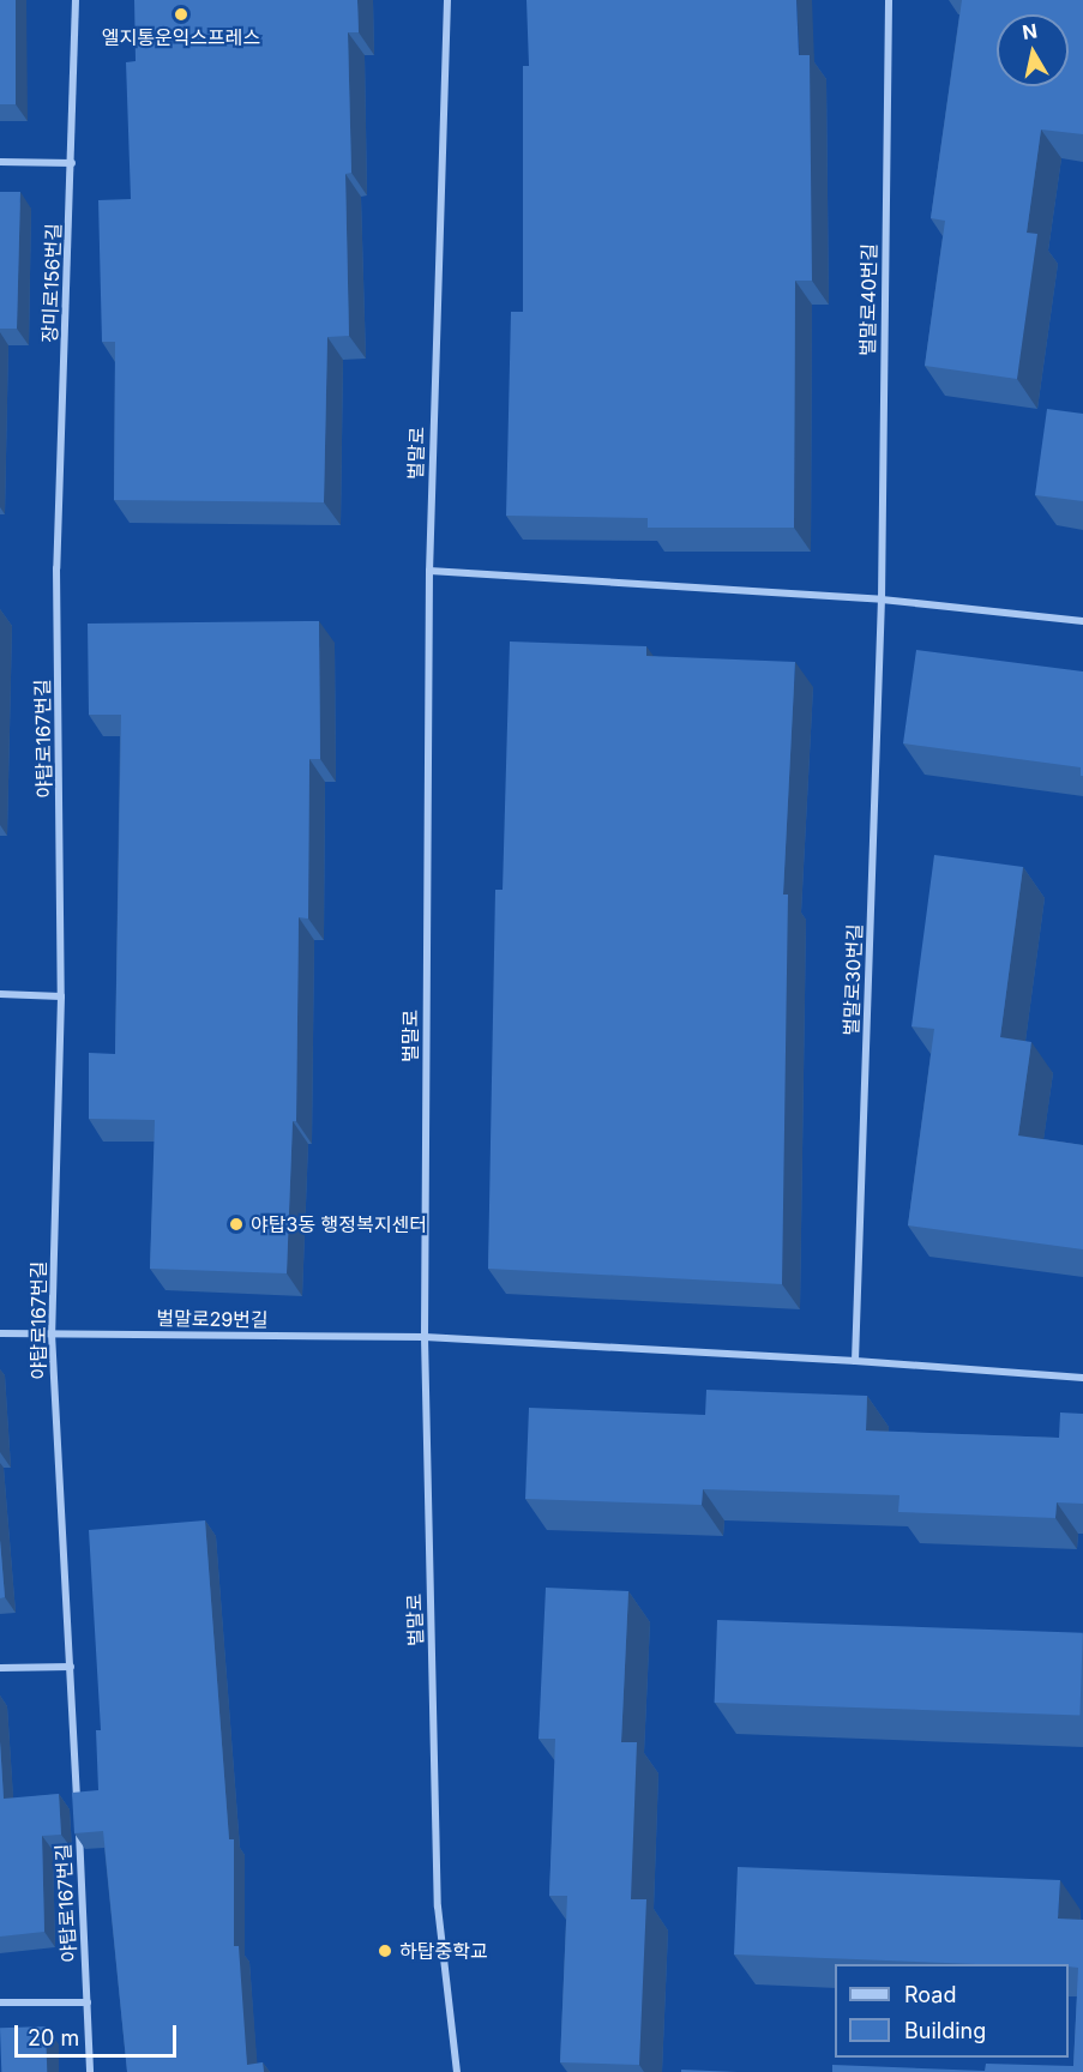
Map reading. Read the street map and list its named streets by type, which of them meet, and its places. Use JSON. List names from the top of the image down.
{
  "streets": {
    "street": [
      "장미로156번길",
      "벌말로40번길",
      "벌말로",
      "야탑로167번길",
      "벌말로30번길",
      "벌말로29번길"
    ]
  },
  "crossings": [
    ["장미로156번길", "야탑로167번길"],
    ["벌말로40번길", "벌말로30번길"],
    ["벌말로", "벌말로29번길"],
    ["야탑로167번길", "벌말로29번길"]
  ],
  "places": ["엘지통운익스프레스", "야탑3동 행정복지센터", "하탑중학교"],
  "legend": ["Road", "Building"],
  "scale_bar": "20 m",
  "north": "top"
}
